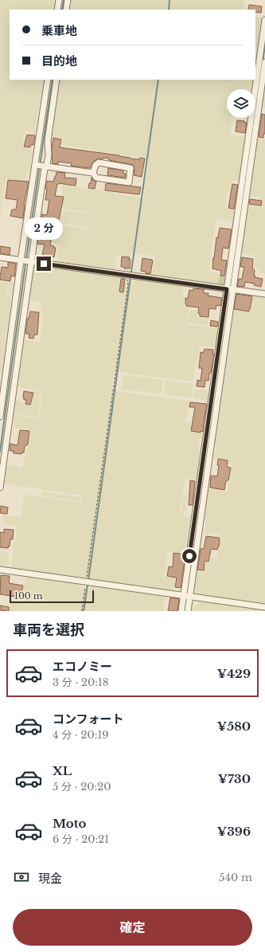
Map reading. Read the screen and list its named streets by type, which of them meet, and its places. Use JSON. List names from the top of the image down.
{
  "scale_bar": "100 m",
  "page": {
    "banner": ["乗車地", "目的地"],
    "bubble": "2 分",
    "scale": "100 m",
    "heading": "車両を選択",
    "list": [
      {
        "name": "エコノミー",
        "note": "3 分 · 20:18",
        "value": "¥429"
      },
      {
        "name": "コンフォート",
        "note": "4 分 · 20:19",
        "value": "¥580"
      },
      {
        "name": "XL",
        "note": "5 分 · 20:20",
        "value": "¥730"
      },
      {
        "name": "Moto",
        "note": "6 分 · 20:21",
        "value": "¥396"
      }
    ],
    "pay": ["現金", "540 m"],
    "buttons": "確定"
  }
}
